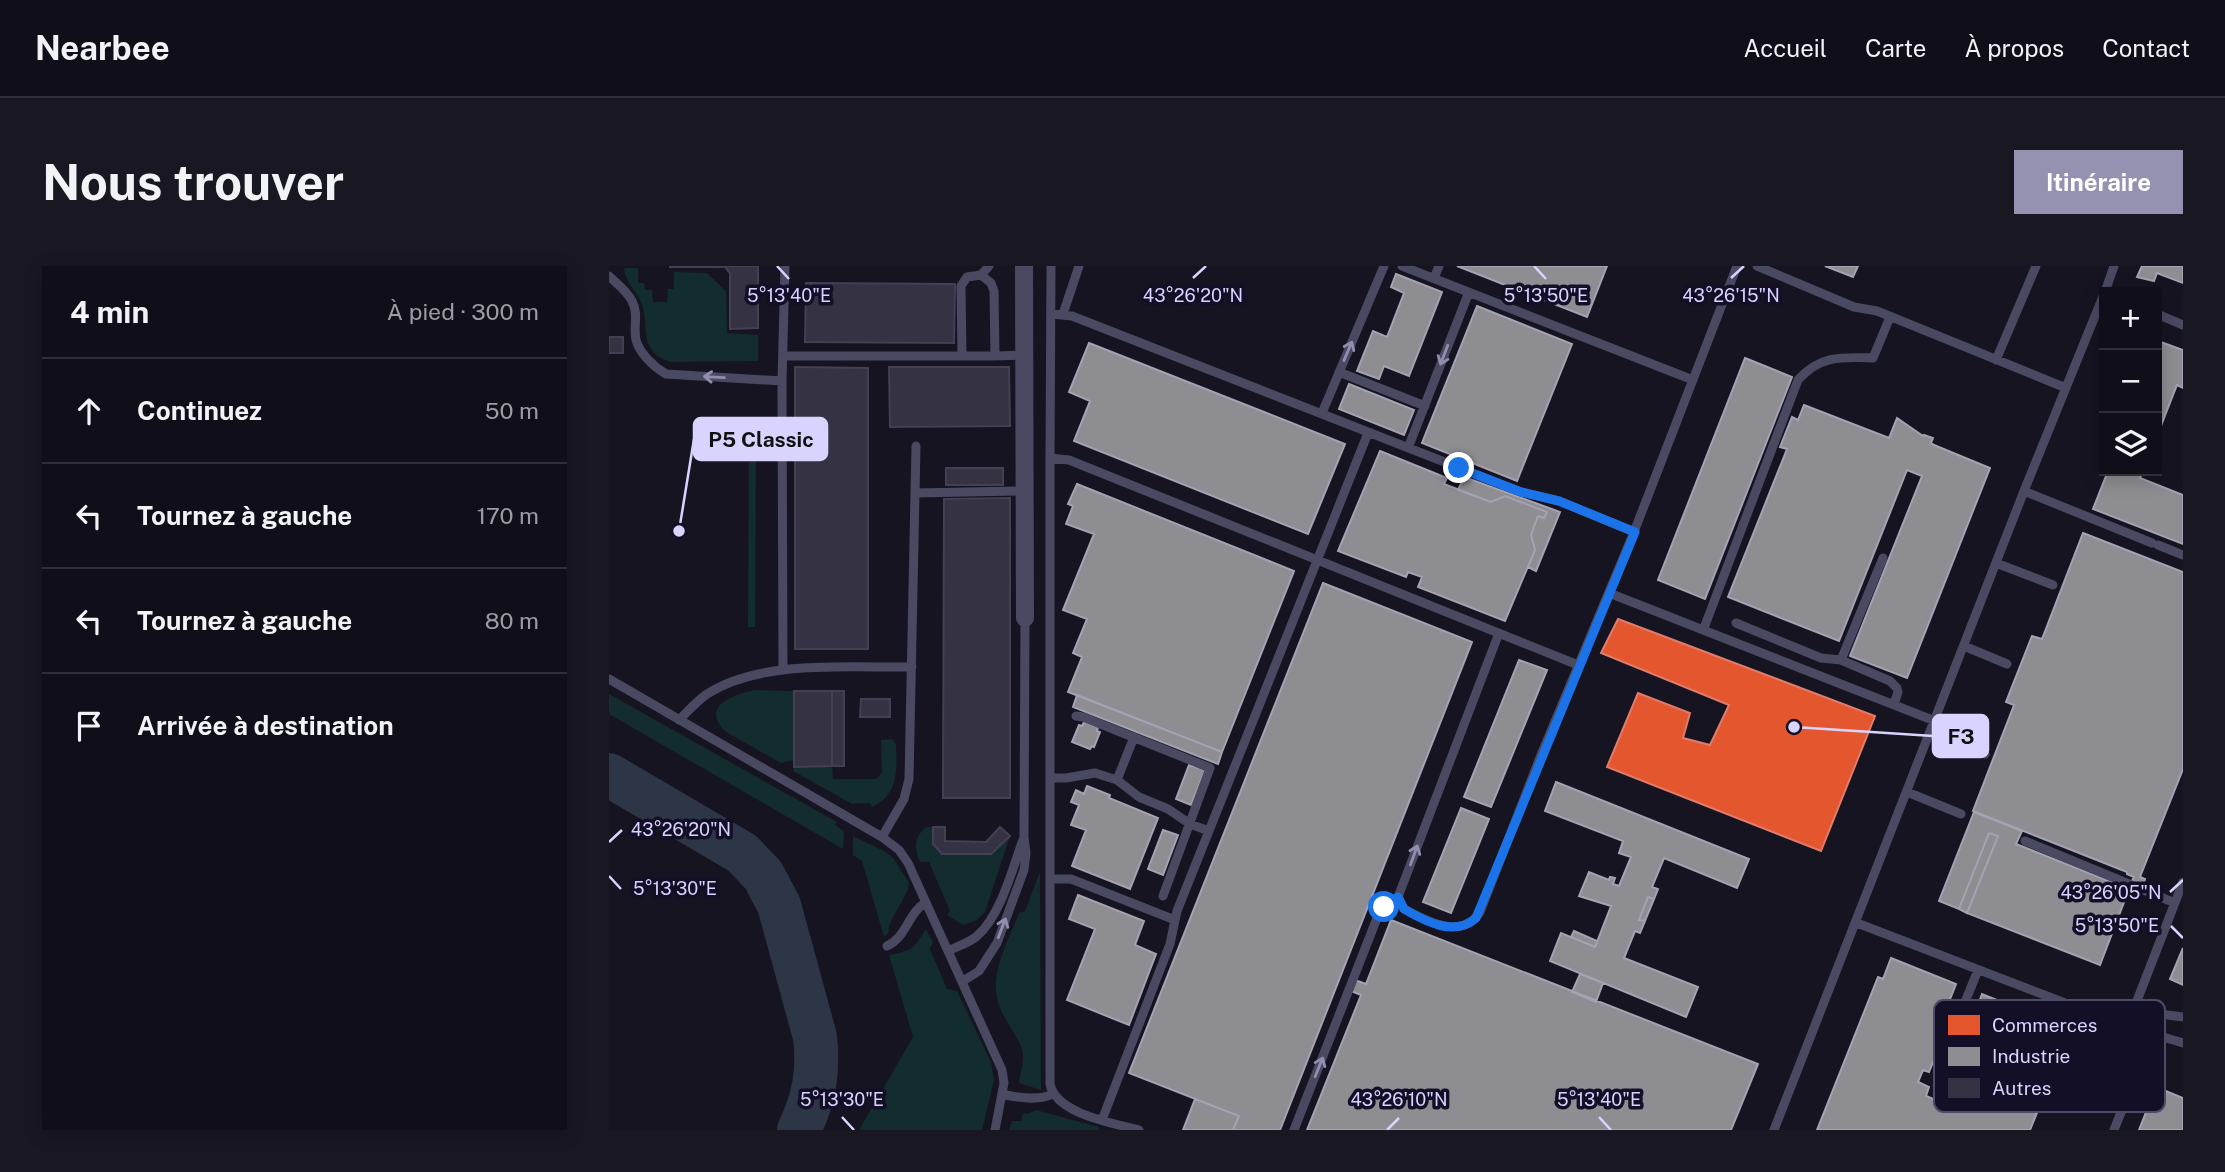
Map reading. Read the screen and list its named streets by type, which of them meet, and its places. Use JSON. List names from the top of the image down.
{
  "places": ["P5 Classic", "F3"],
  "legend": ["Commerces", "Industrie", "Autres"],
  "page": {
    "header": "Nearbee",
    "nav": [
      "Accueil",
      "Carte",
      "À propos",
      "Contact"
    ],
    "buttons": "Itinéraire",
    "title": "Nous trouver",
    "heading": ["4 min", "À pied · 300 m"],
    "map_buttons": ["+", "−"],
    "list": [
      ["Continuez", "50 m"],
      ["Tournez à gauche", "170 m"],
      ["Tournez à gauche", "80 m"],
      "Arrivée à destination"
    ]
  },
  "coordinates": [
    "43°26'20\"N",
    "43°26'15\"N",
    "5°13'40\"E",
    "5°13'50\"E",
    "5°13'30\"E",
    "43°26'05\"N",
    "43°26'10\"N"
  ]
}
